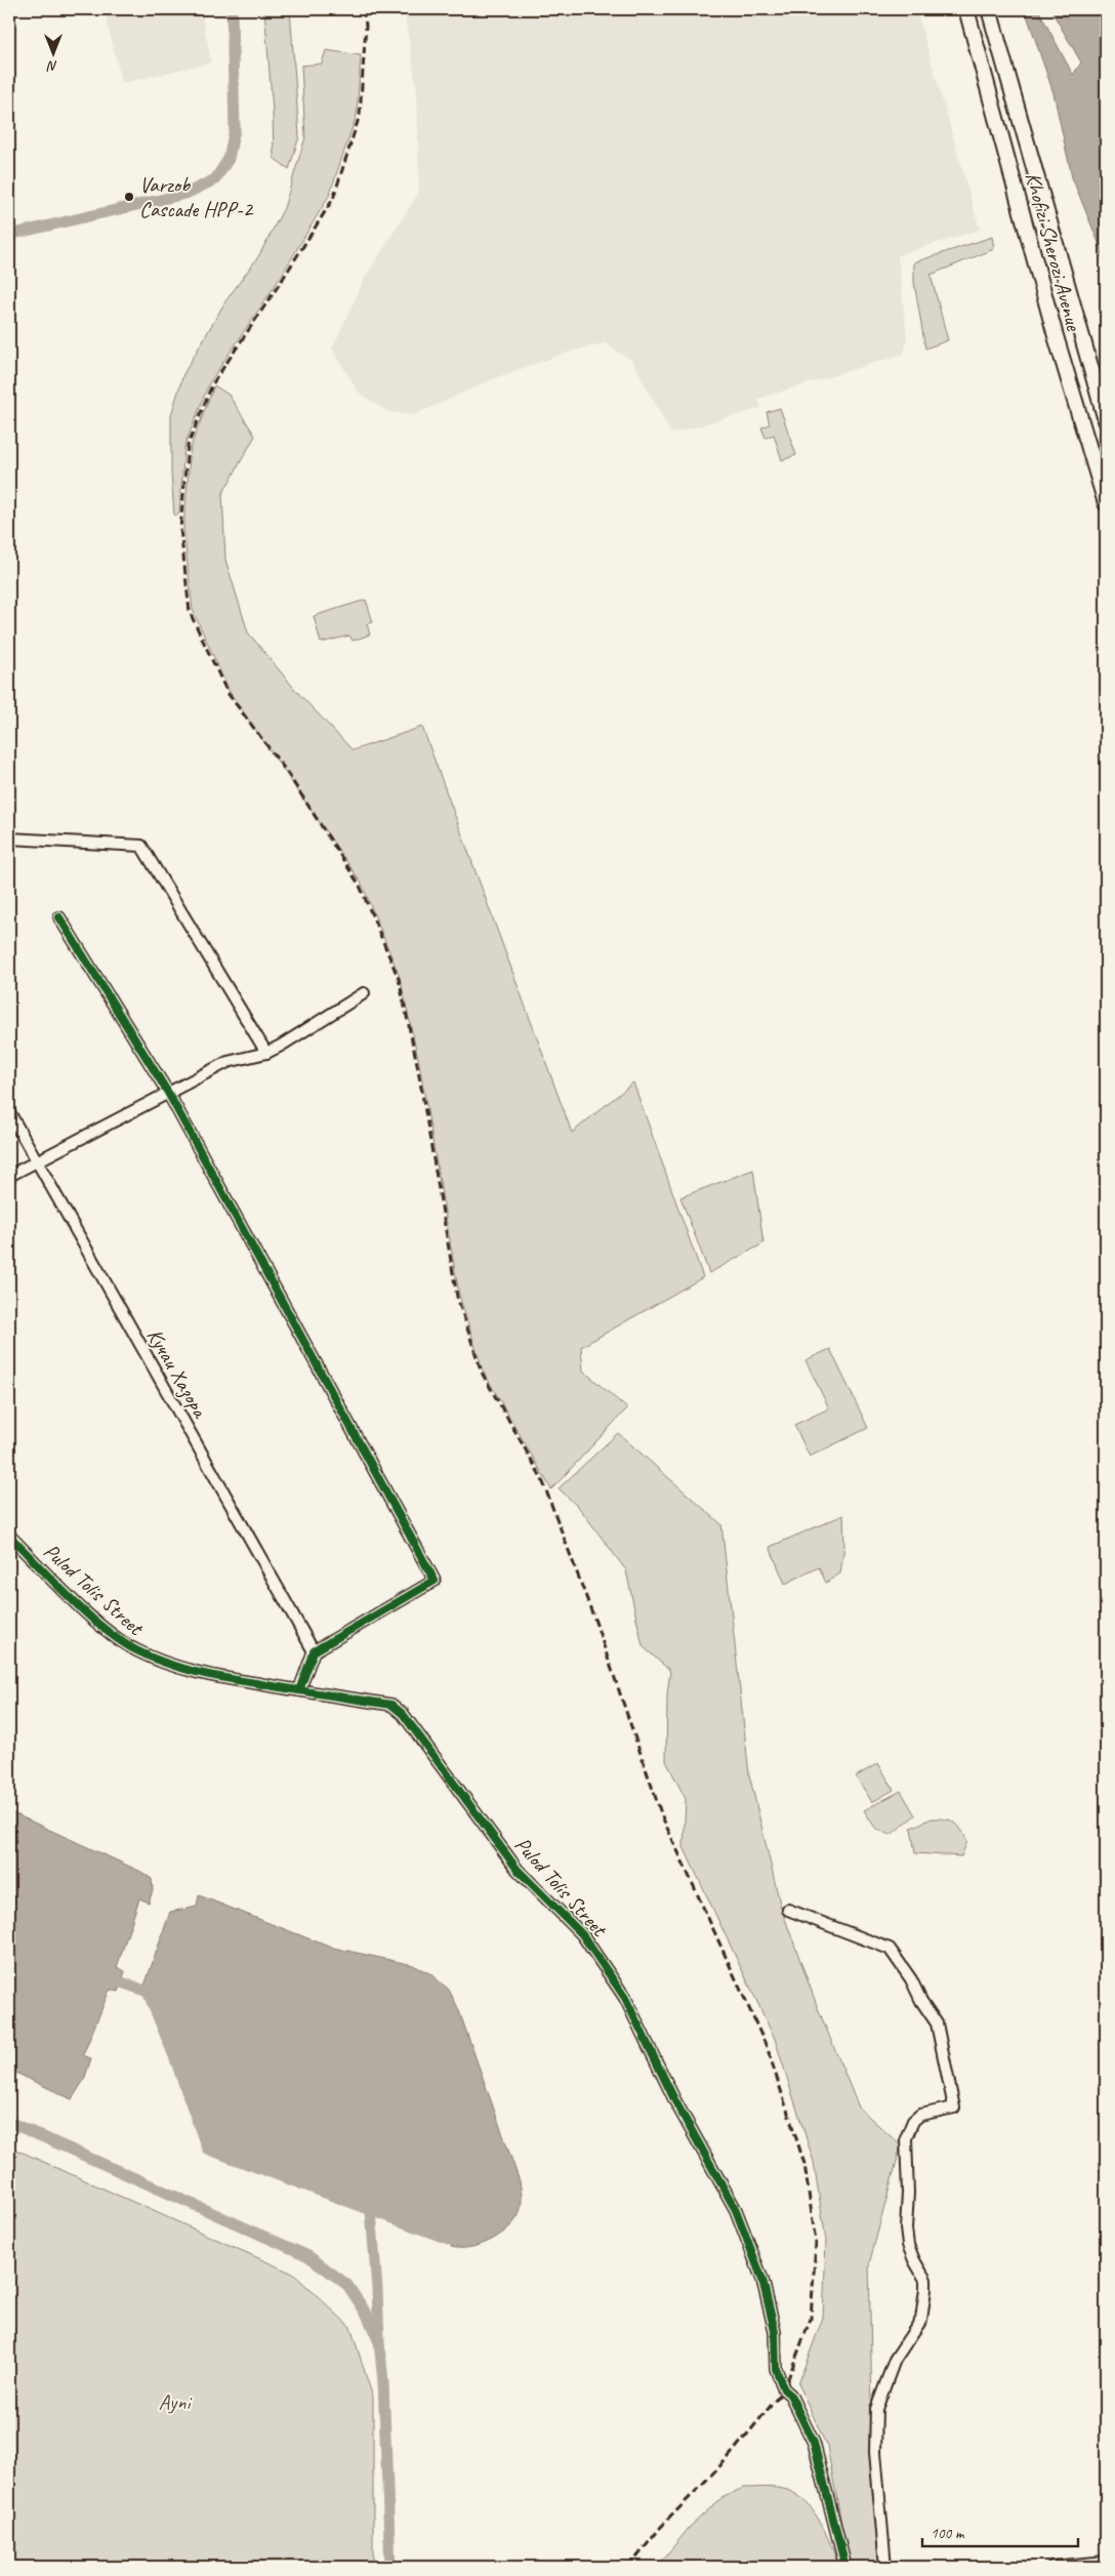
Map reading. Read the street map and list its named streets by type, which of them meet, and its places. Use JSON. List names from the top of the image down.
{
  "streets": {
    "main road": ["Khofizi Sherozi Avenue"],
    "street": ["Кучаи Хазора", "Pulod Tolis Street"]
  },
  "parks": ["Ayni"],
  "places": ["Varzob Cascade HPP-2"],
  "scale_bar": "100 m",
  "north": "bottom"
}
